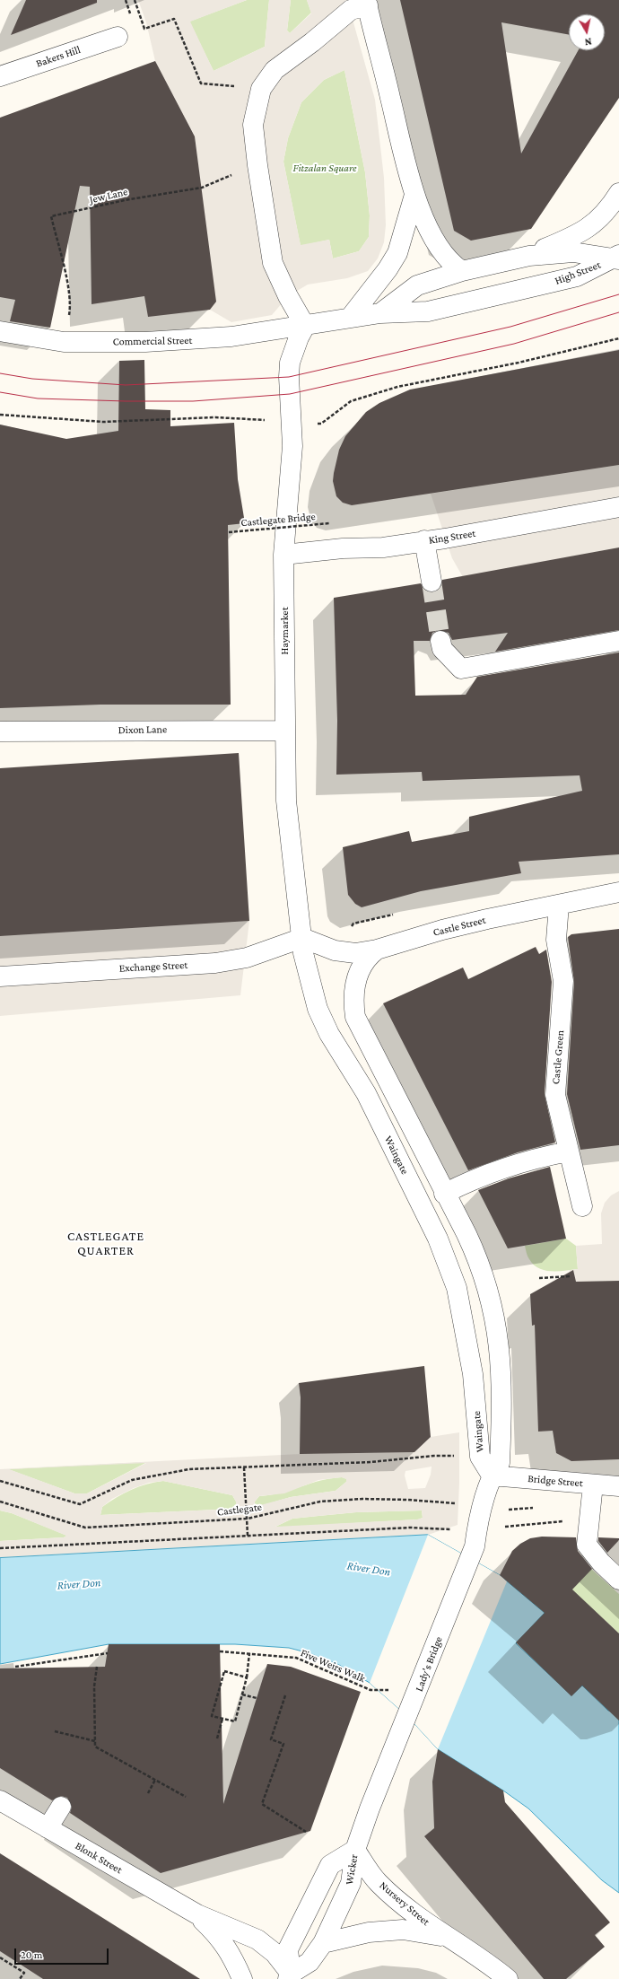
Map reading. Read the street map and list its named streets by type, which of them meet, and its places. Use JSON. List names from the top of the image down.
{
  "streets": {
    "street": [
      "Bakers Hill",
      "High Street",
      "Commercial Street",
      "King Street",
      "Haymarket",
      "Dixon Lane",
      "Castle Street",
      "Exchange Street",
      "Castle Green",
      "Waingate",
      "Bridge Street",
      "Lady's Bridge",
      "Blonk Street",
      "Wicker",
      "Nursery Street"
    ],
    "path": [
      "Jew Lane",
      "Castlegate Bridge",
      "Castlegate",
      "Five Weirs Walk"
    ]
  },
  "crossings": [
    ["High Street", "Commercial Street"],
    ["High Street", "Haymarket"],
    ["Commercial Street", "Haymarket"],
    ["King Street", "Haymarket"],
    ["Haymarket", "Dixon Lane"],
    ["Haymarket", "Castle Street"],
    ["Haymarket", "Exchange Street"],
    ["Haymarket", "Waingate"],
    ["Castle Street", "Exchange Street"],
    ["Castle Street", "Castle Green"],
    ["Castle Street", "Waingate"],
    ["Exchange Street", "Waingate"],
    ["Waingate", "Bridge Street"],
    ["Waingate", "Lady's Bridge"],
    ["Bridge Street", "Lady's Bridge"],
    ["Castlegate", "Lady's Bridge"],
    ["Lady's Bridge", "Five Weirs Walk"],
    ["Lady's Bridge", "Wicker"],
    ["Lady's Bridge", "Nursery Street"],
    ["Blonk Street", "Wicker"],
    ["Wicker", "Nursery Street"]
  ],
  "districts": ["CASTLEGATE QUARTER"],
  "water": ["River Don"],
  "parks": ["Fitzalan Square"],
  "scale_bar": "20 m",
  "north": "bottom"
}
